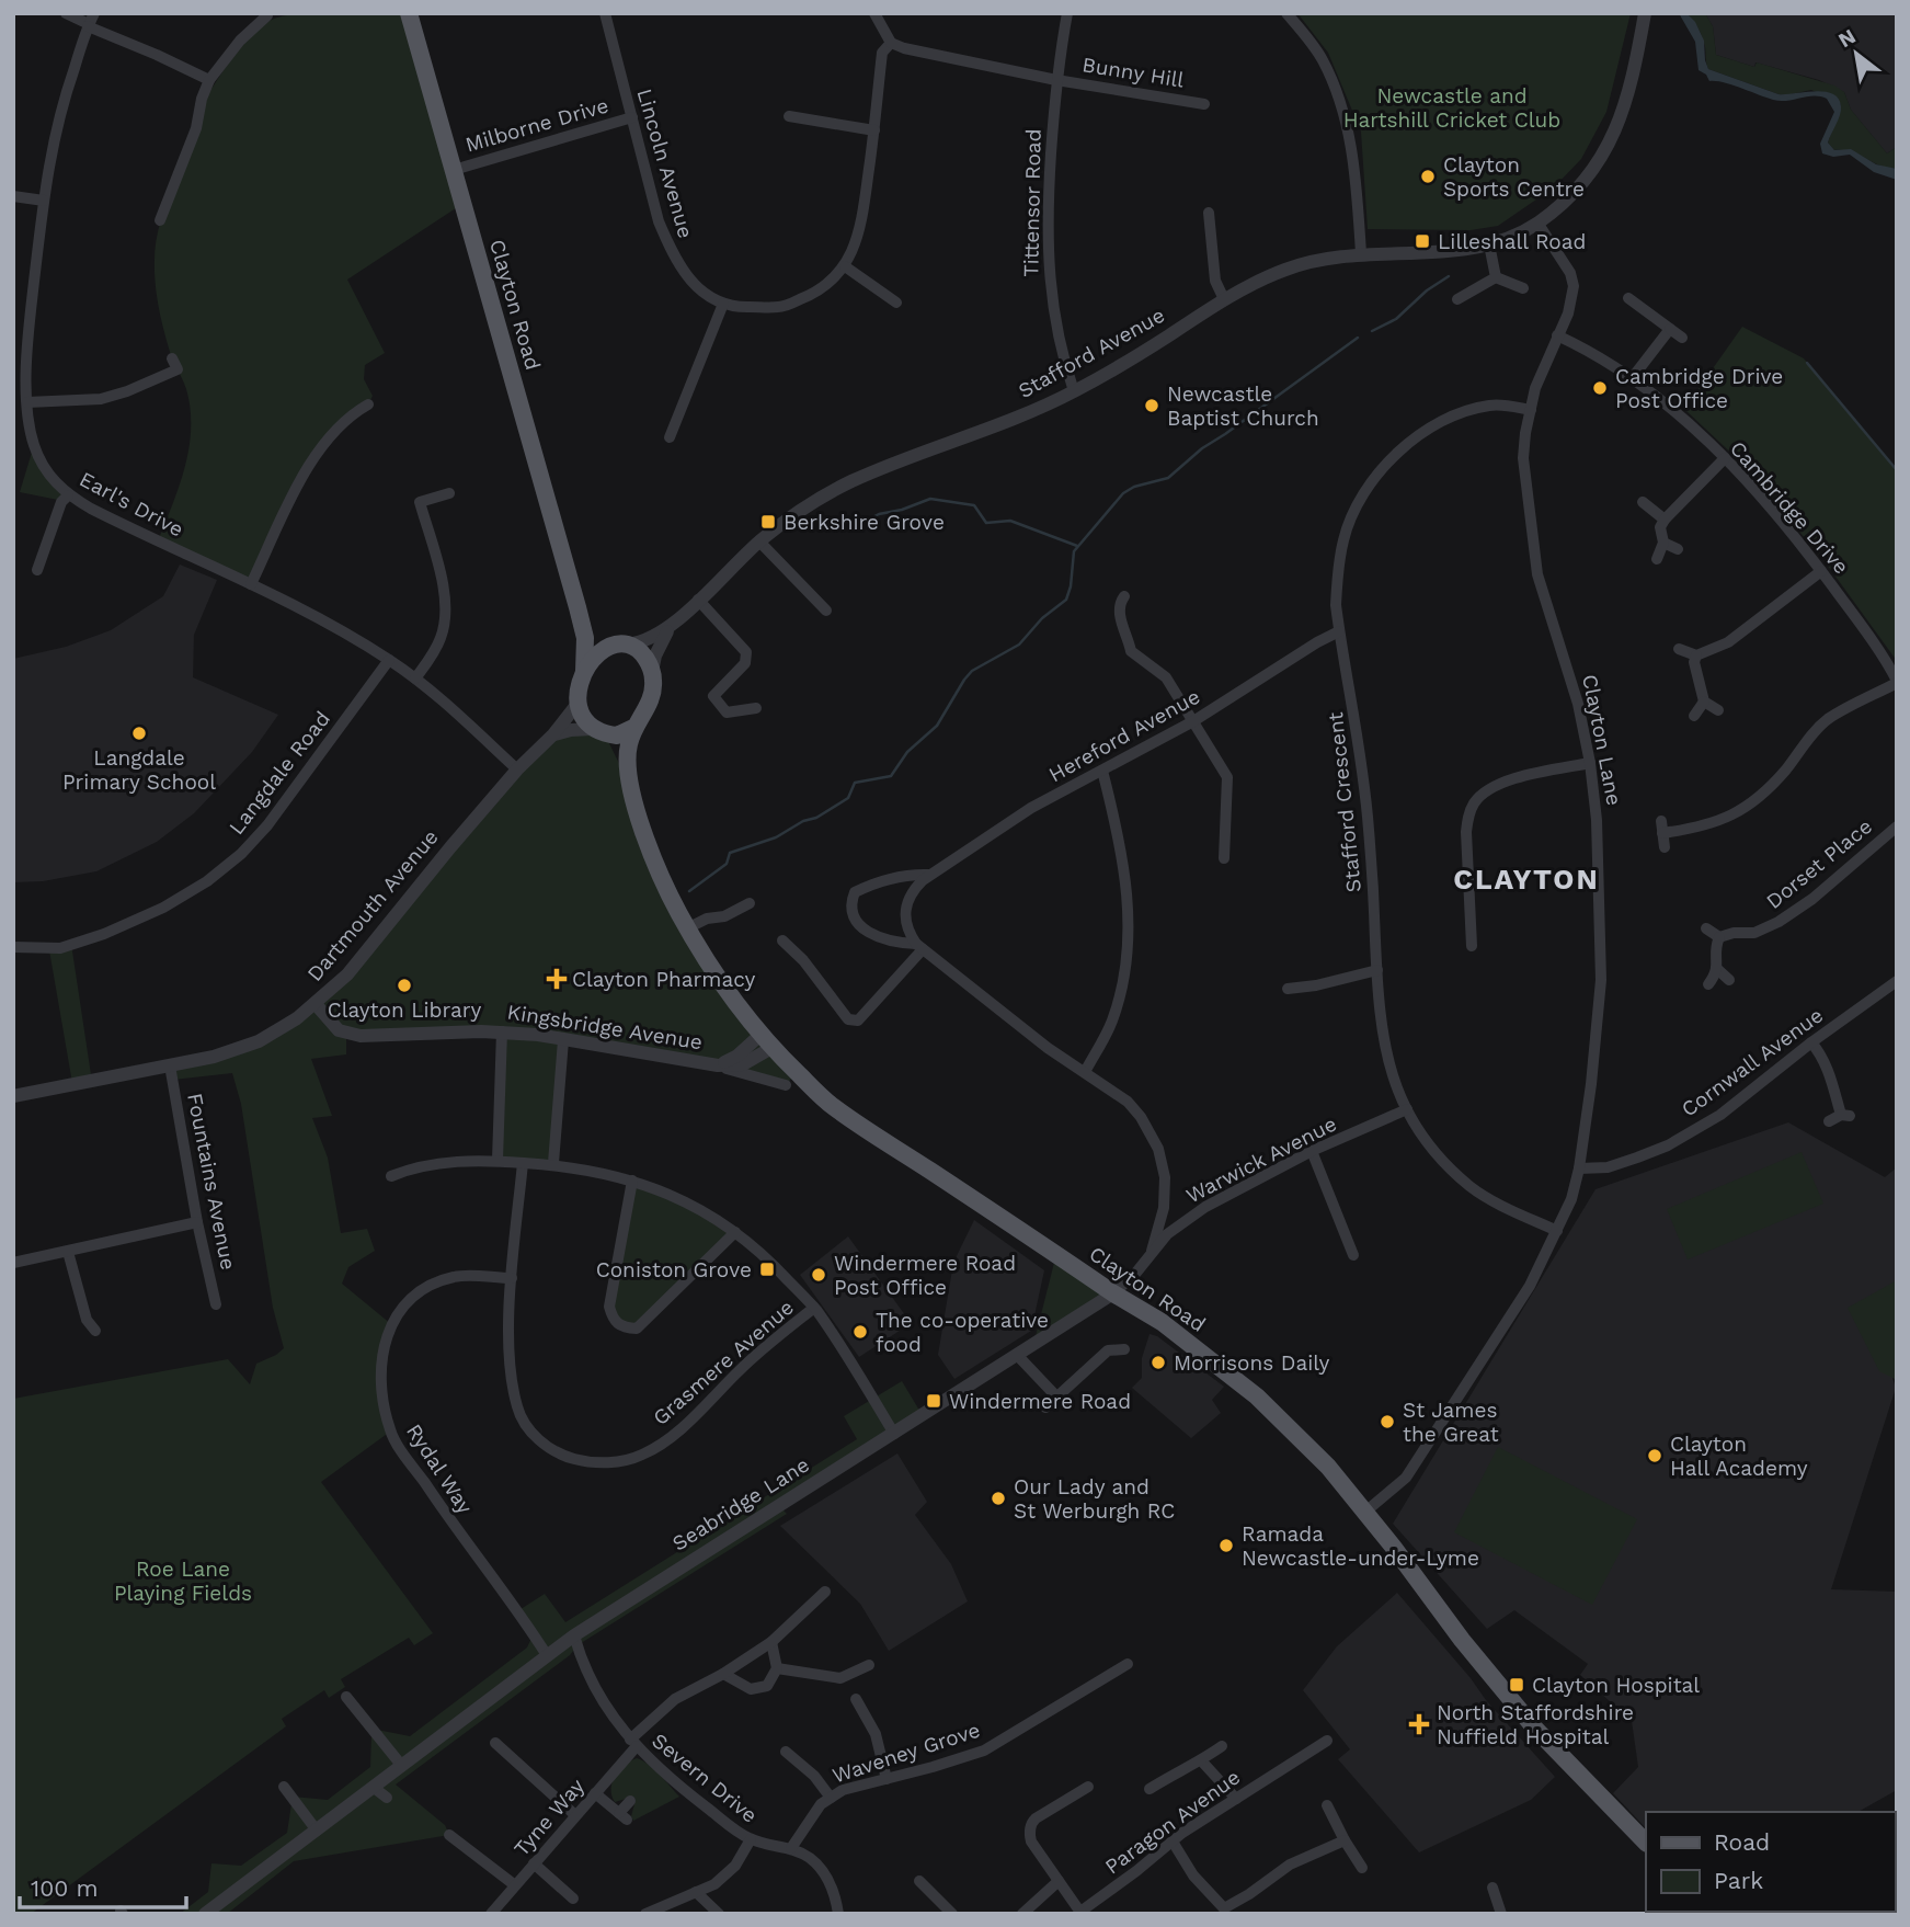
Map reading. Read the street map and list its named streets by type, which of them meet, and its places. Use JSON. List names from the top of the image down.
{
  "streets": {
    "main road": ["Clayton Road"],
    "street": [
      "Bunny Hill",
      "Milborne Drive",
      "Lincoln Avenue",
      "Tittensor Road",
      "Stafford Avenue",
      "Earl's Drive",
      "Cambridge Drive",
      "Hereford Avenue",
      "Clayton Lane",
      "Langdale Road",
      "Stafford Crescent",
      "Dorset Place",
      "Dartmouth Avenue",
      "Kingsbridge Avenue",
      "Cornwall Avenue",
      "Warwick Avenue",
      "Fountains Avenue",
      "Grasmere Avenue",
      "Rydal Way",
      "Seabridge Lane",
      "Waveney Grove",
      "Severn Drive",
      "Tyne Way",
      "Paragon Avenue"
    ]
  },
  "crossings": [
    ["Bunny Hill", "Lincoln Avenue"],
    ["Bunny Hill", "Tittensor Road"],
    ["Milborne Drive", "Lincoln Avenue"],
    ["Milborne Drive", "Clayton Road"],
    ["Tittensor Road", "Stafford Avenue"],
    ["Clayton Road", "Stafford Avenue"],
    ["Clayton Road", "Clayton Lane"],
    ["Clayton Road", "Dartmouth Avenue"],
    ["Clayton Road", "Kingsbridge Avenue"],
    ["Clayton Road", "Warwick Avenue"],
    ["Clayton Road", "Seabridge Lane"],
    ["Stafford Avenue", "Clayton Lane"],
    ["Stafford Avenue", "Dartmouth Avenue"],
    ["Earl's Drive", "Langdale Road"],
    ["Earl's Drive", "Dartmouth Avenue"],
    ["Cambridge Drive", "Clayton Lane"],
    ["Hereford Avenue", "Stafford Crescent"],
    ["Hereford Avenue", "Warwick Avenue"],
    ["Clayton Lane", "Stafford Crescent"],
    ["Clayton Lane", "Cornwall Avenue"],
    ["Stafford Crescent", "Warwick Avenue"],
    ["Dartmouth Avenue", "Kingsbridge Avenue"],
    ["Dartmouth Avenue", "Fountains Avenue"],
    ["Warwick Avenue", "Seabridge Lane"],
    ["Grasmere Avenue", "Rydal Way"],
    ["Rydal Way", "Seabridge Lane"],
    ["Seabridge Lane", "Severn Drive"],
    ["Waveney Grove", "Severn Drive"],
    ["Severn Drive", "Tyne Way"]
  ],
  "districts": ["CLAYTON"],
  "parks": ["Newcastle and Hartshill Cricket Club", "Roe Lane Playing Fields"],
  "places": {
    "other": [
      "Clayton Sports Centre",
      "Cambridge Drive Post Office",
      "Newcastle Baptist Church",
      "Langdale Primary School",
      "Clayton Library",
      "Windermere Road Post Office",
      "The co-operative food",
      "Morrisons Daily",
      "St James the Great",
      "Clayton Hall Academy",
      "Our Lady and St Werburgh RC",
      "Ramada Newcastle-under-Lyme"
    ],
    "transit": [
      "Lilleshall Road",
      "Berkshire Grove",
      "Coniston Grove",
      "Windermere Road",
      "Clayton Hospital"
    ],
    "health": ["Clayton Pharmacy", "North Staffordshire Nuffield Hospital"]
  },
  "legend": ["Road", "Park"],
  "scale_bar": "100 m",
  "north": "top left"
}
